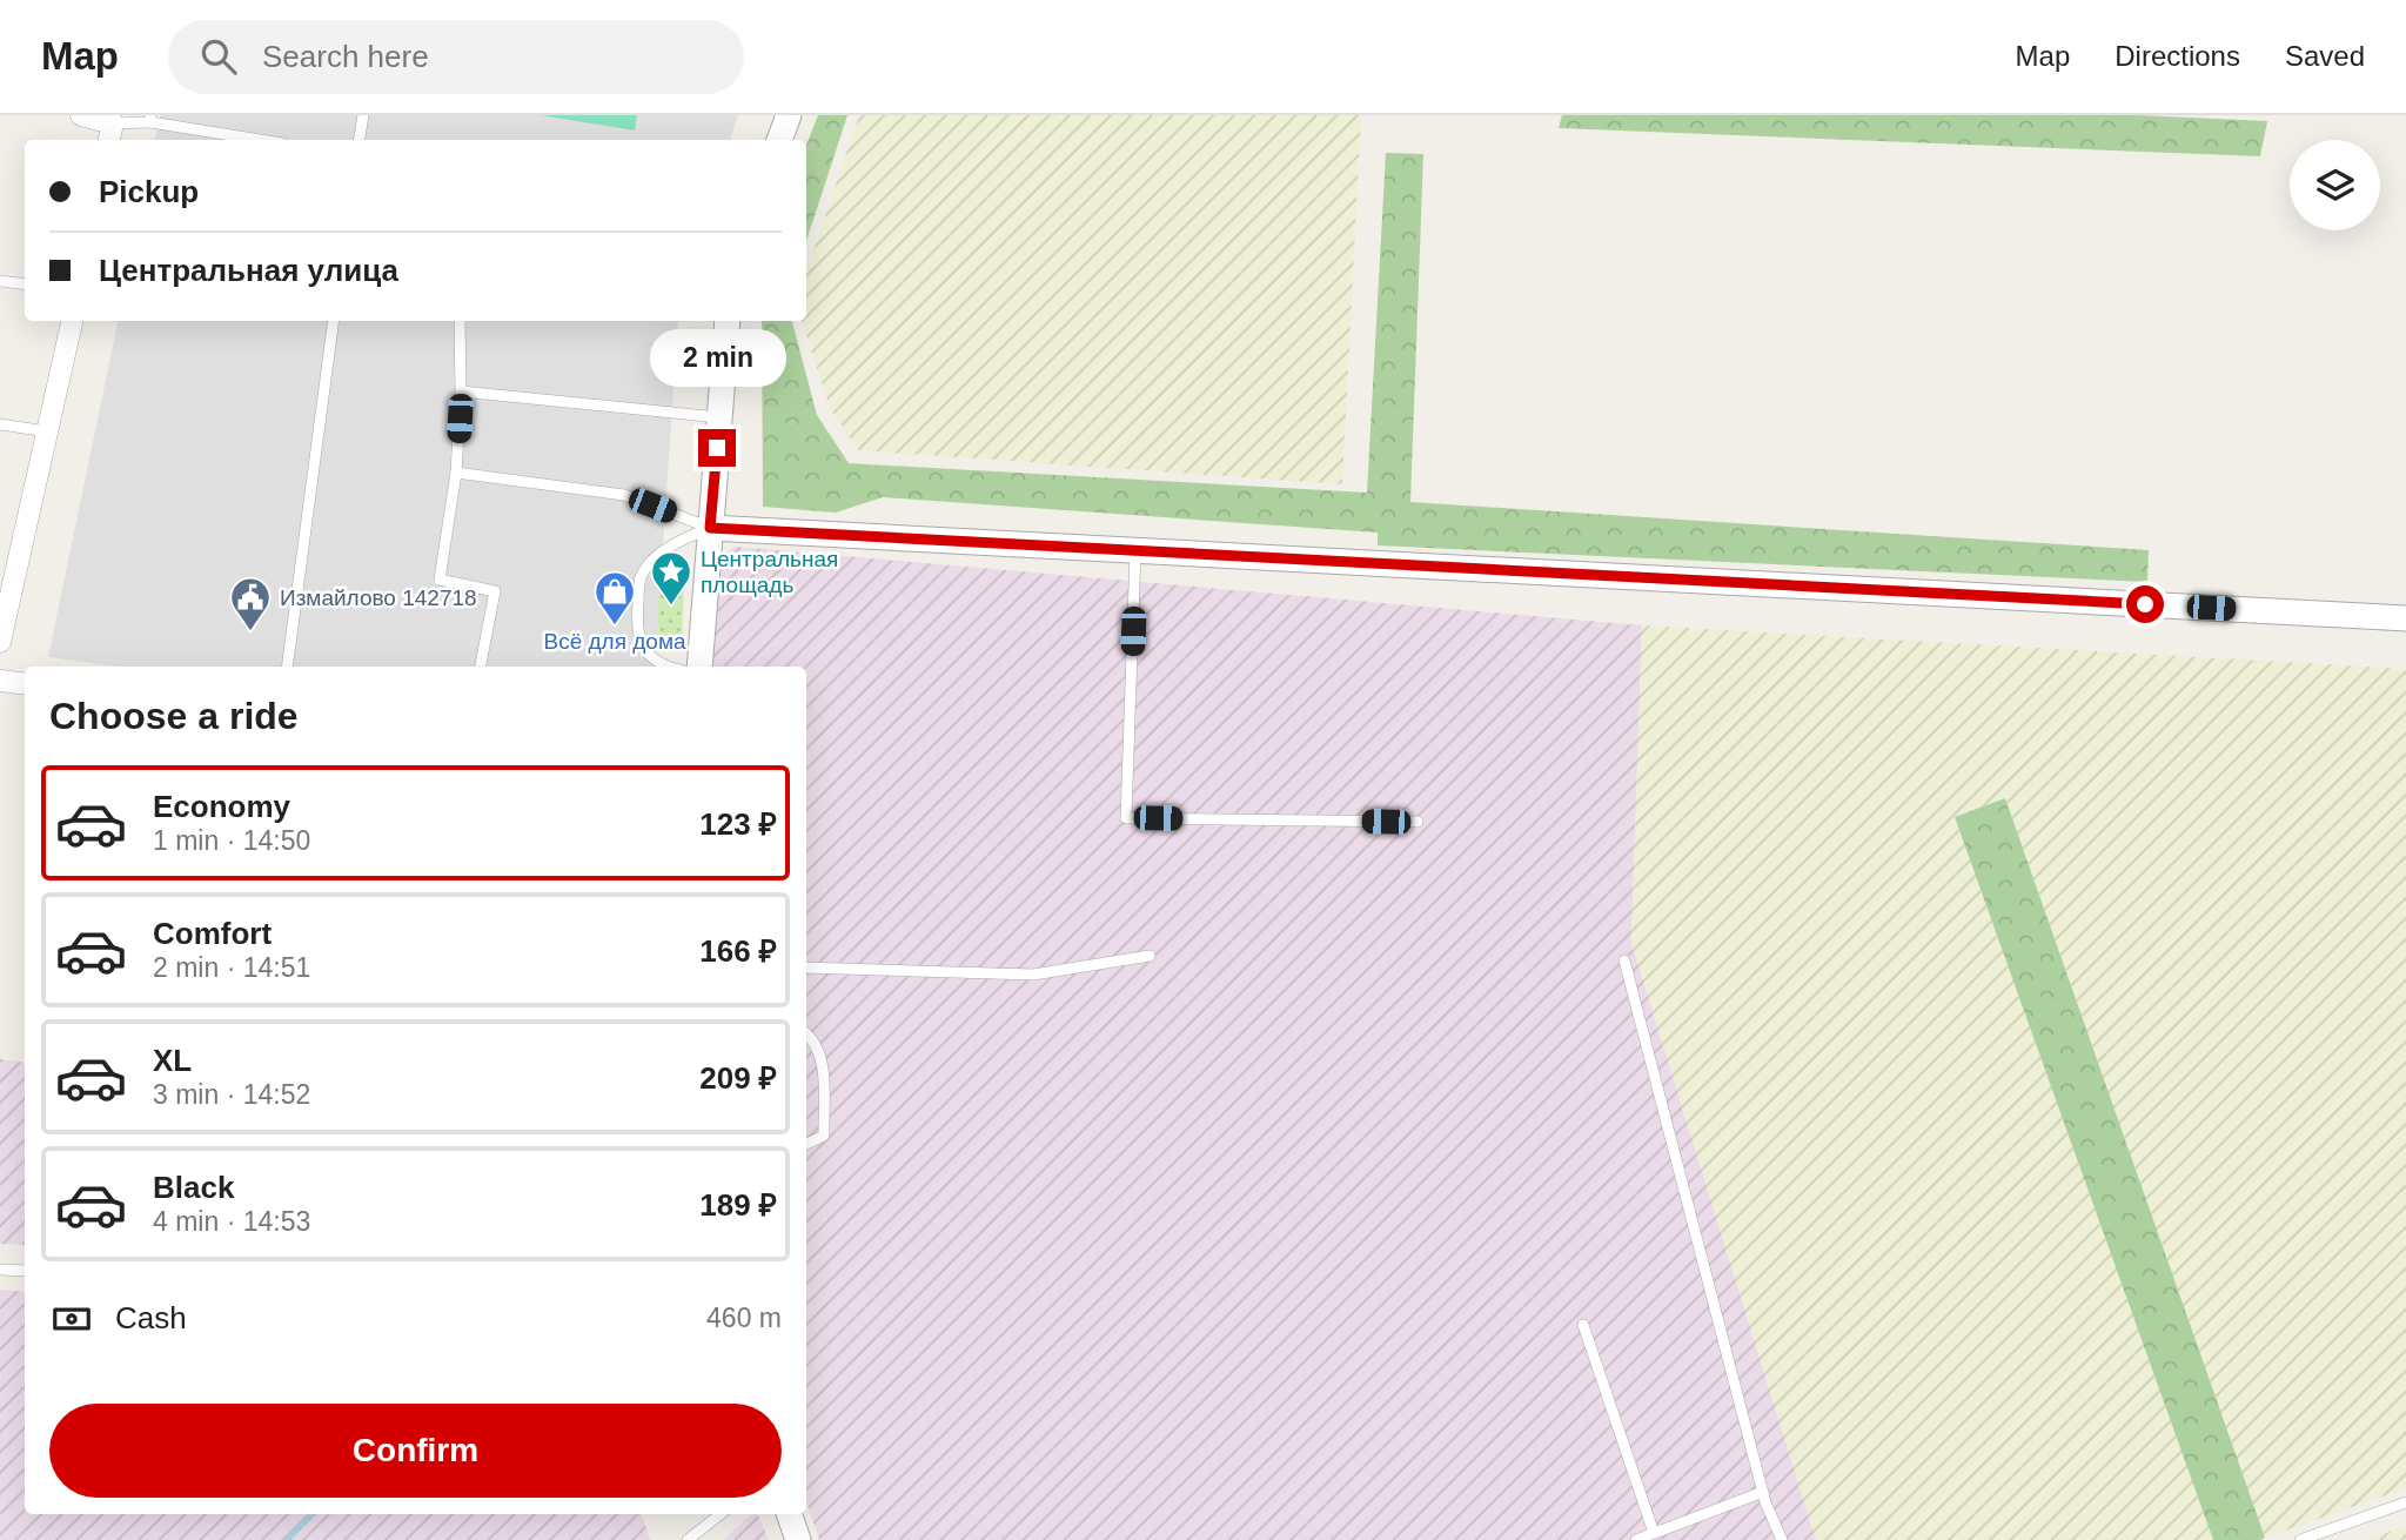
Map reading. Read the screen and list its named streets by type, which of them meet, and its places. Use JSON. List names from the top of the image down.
{
  "places": {
    "place": ["Центральная площадь"],
    "shop": ["Всё для дома"],
    "public building": ["Измайлово 142718"]
  },
  "page": {
    "header": "Map",
    "search": "Search here",
    "nav": ["Map", "Directions", "Saved"],
    "banner": ["Pickup", "Центральная улица"],
    "bubble": "2 min",
    "heading": "Choose a ride",
    "list": [
      {
        "name": "Economy",
        "note": "1 min · 14:50",
        "value": "123 ₽"
      },
      {
        "name": "Comfort",
        "note": "2 min · 14:51",
        "value": "166 ₽"
      },
      {
        "name": "XL",
        "note": "3 min · 14:52",
        "value": "209 ₽"
      },
      {
        "name": "Black",
        "note": "4 min · 14:53",
        "value": "189 ₽"
      }
    ],
    "pay": ["Cash", "460 m"],
    "buttons": "Confirm"
  }
}
